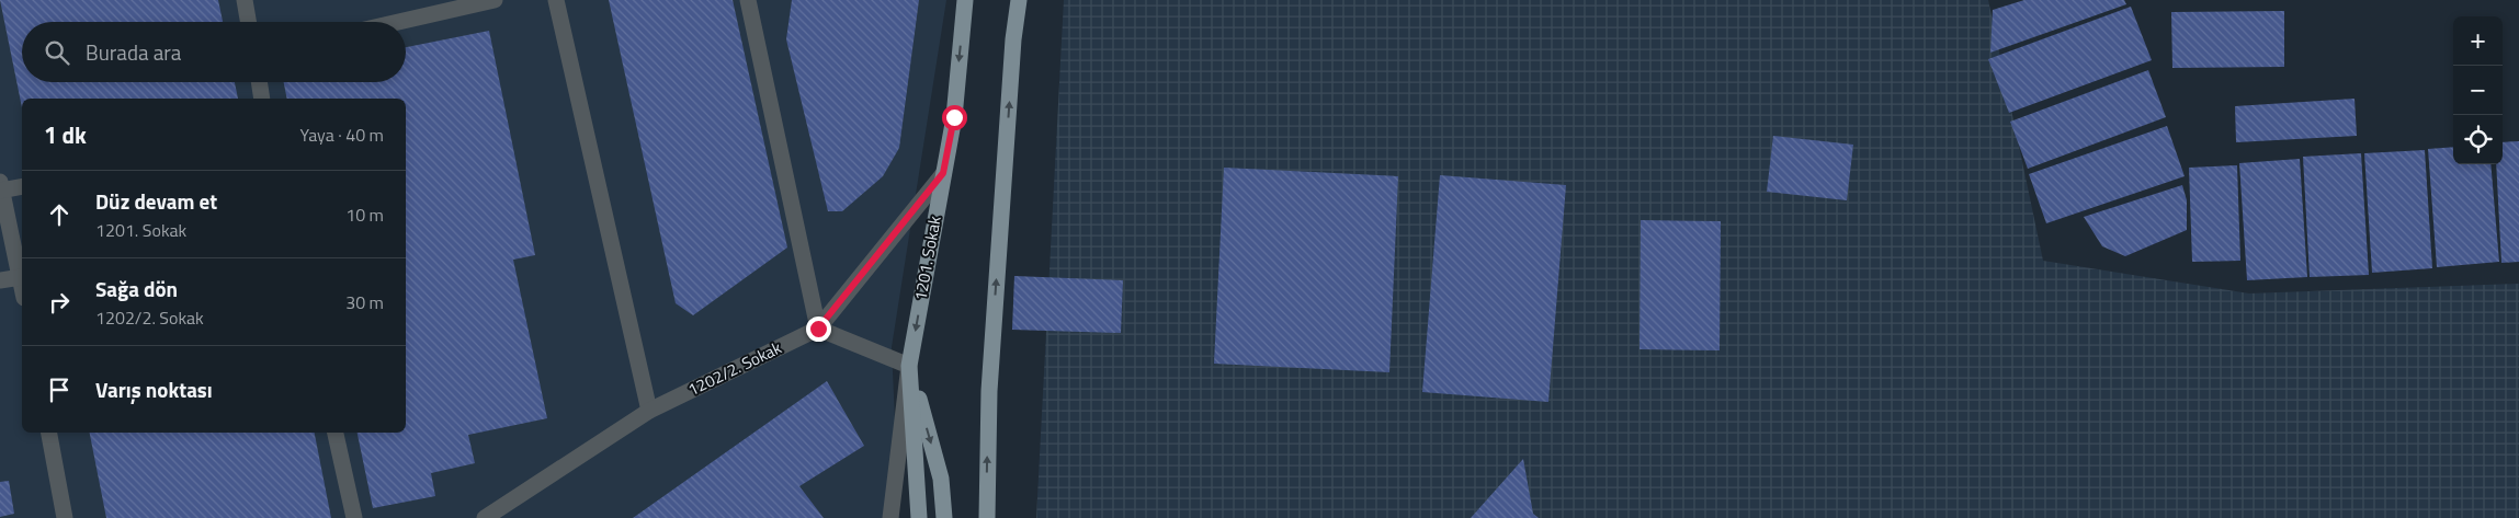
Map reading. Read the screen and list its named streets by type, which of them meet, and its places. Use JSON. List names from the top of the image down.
{
  "streets": {
    "main road": ["1201. Sokak"],
    "street": ["1202/2. Sokak"]
  },
  "crossings": [
    ["1201. Sokak", "1202/2. Sokak"]
  ],
  "page": {
    "map_buttons": ["+", "−"],
    "search": "Burada ara",
    "heading": ["1 dk", "Yaya · 40 m"],
    "list": [
      ["Düz devam et", "1201. Sokak", "10 m"],
      ["Sağa dön", "1202/2. Sokak", "30 m"],
      "Varış noktası"
    ]
  }
}
